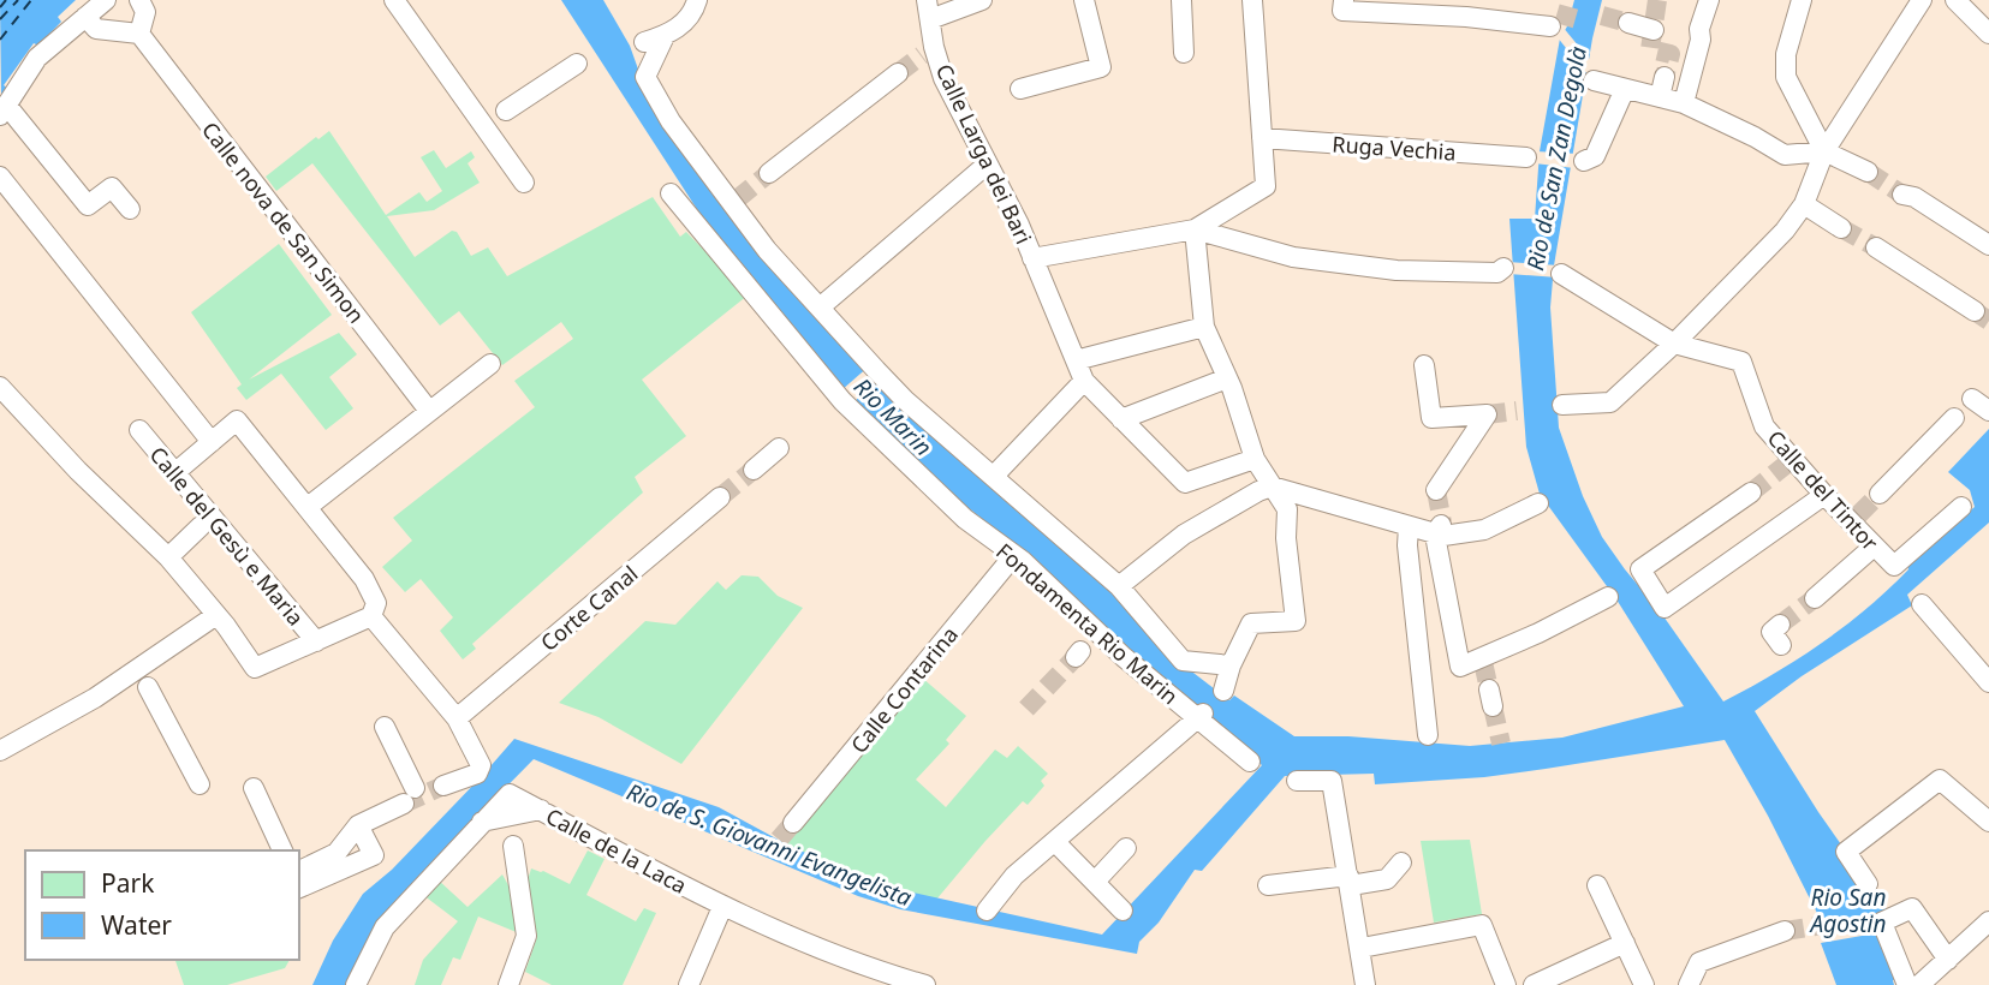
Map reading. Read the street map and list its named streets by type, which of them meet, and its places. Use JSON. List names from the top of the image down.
{
  "streets": {
    "street": [
      "Ruga Vechia",
      "Calle Larga dei Bari",
      "Calle nova de San Simon",
      "Calle del Tintor",
      "Calle del Gesù e Maria",
      "Corte Canal",
      "Fondamenta Rio Marin",
      "Calle Contarina",
      "Calle de la Laca"
    ]
  },
  "crossings": [
    ["Fondamenta Rio Marin", "Calle Contarina"]
  ],
  "water": [
    "Rio de San Zan Degolà",
    "Rio Marin",
    "Rio de S. Giovanni Evangelista",
    "Rio San Agostin"
  ],
  "legend": ["Park", "Water"]
}
